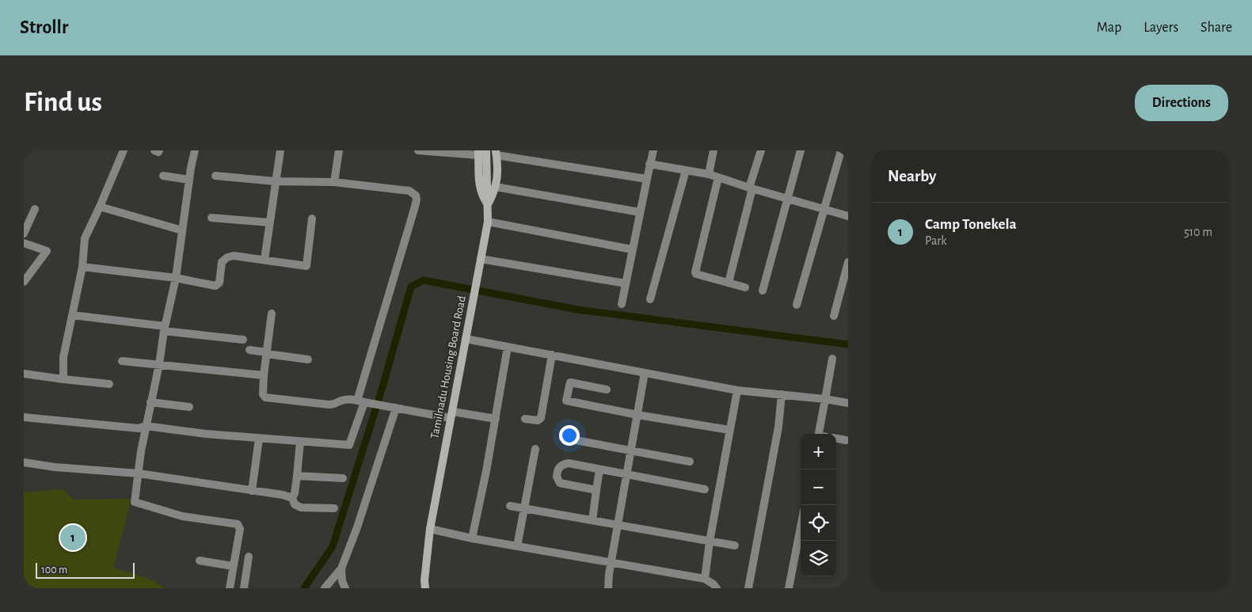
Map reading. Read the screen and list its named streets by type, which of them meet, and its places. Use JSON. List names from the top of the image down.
{
  "streets": {
    "street": ["Tamilnadu Housing Board Road"]
  },
  "scale_bar": "100 m",
  "page": {
    "header": "Strollr",
    "nav": ["Map", "Layers", "Share"],
    "buttons": "Directions",
    "title": "Find us",
    "heading": "Nearby",
    "list": [
      {
        "mark": "1",
        "name": "Camp Tonekela",
        "note": "Park",
        "value": "510 m"
      }
    ],
    "map_buttons": ["+", "−"],
    "pins": "1",
    "scale": "100 m"
  }
}
